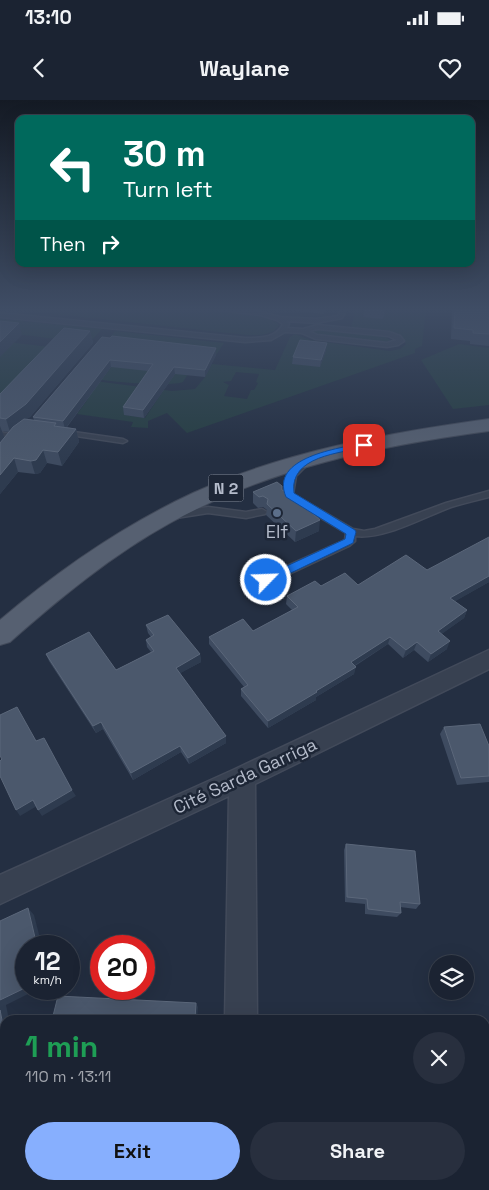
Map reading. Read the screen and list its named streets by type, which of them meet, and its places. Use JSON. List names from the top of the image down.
{
  "streets": {
    "main road": ["N 2"],
    "street": ["Cité Sarda Garriga"]
  },
  "places": ["Elf"],
  "page": {
    "status": "13:10",
    "header": "Waylane",
    "turn": ["30 m", "Turn left"],
    "then": "Then",
    "speed": "12 km/h",
    "limit": "20",
    "heading": ["1 min", "110 m · 13:11"],
    "buttons": ["Exit", "Share"]
  }
}
